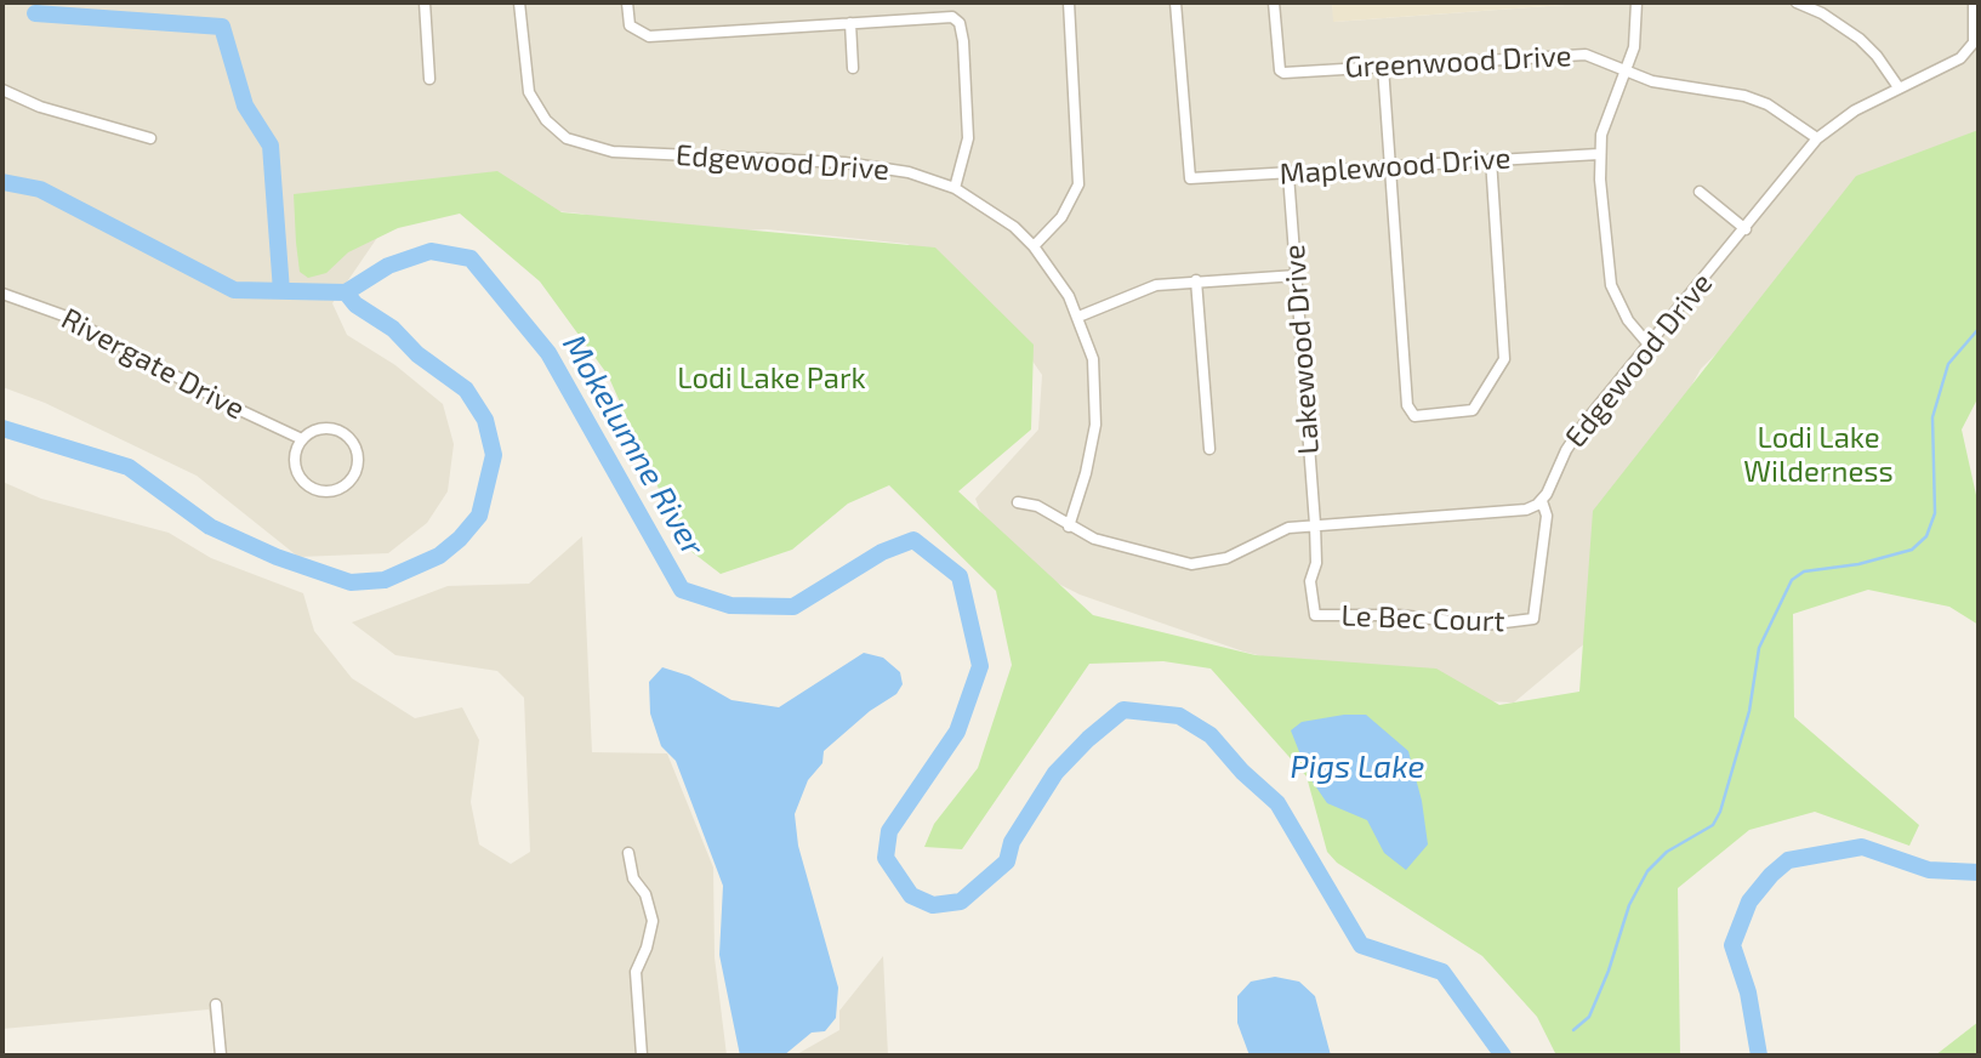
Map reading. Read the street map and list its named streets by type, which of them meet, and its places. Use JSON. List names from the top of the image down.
{
  "streets": {
    "street": [
      "Greenwood Drive",
      "Edgewood Drive",
      "Maplewood Drive",
      "Lakewood Drive",
      "Rivergate Drive",
      "Le Bec Court"
    ]
  },
  "crossings": [
    ["Greenwood Drive", "Edgewood Drive"],
    ["Edgewood Drive", "Le Bec Court"],
    ["Maplewood Drive", "Lakewood Drive"],
    ["Lakewood Drive", "Le Bec Court"]
  ],
  "water": ["Mokelumne River", "Pigs Lake"],
  "parks": ["Lodi Lake Park", "Lodi Lake Wilderness"]
}
